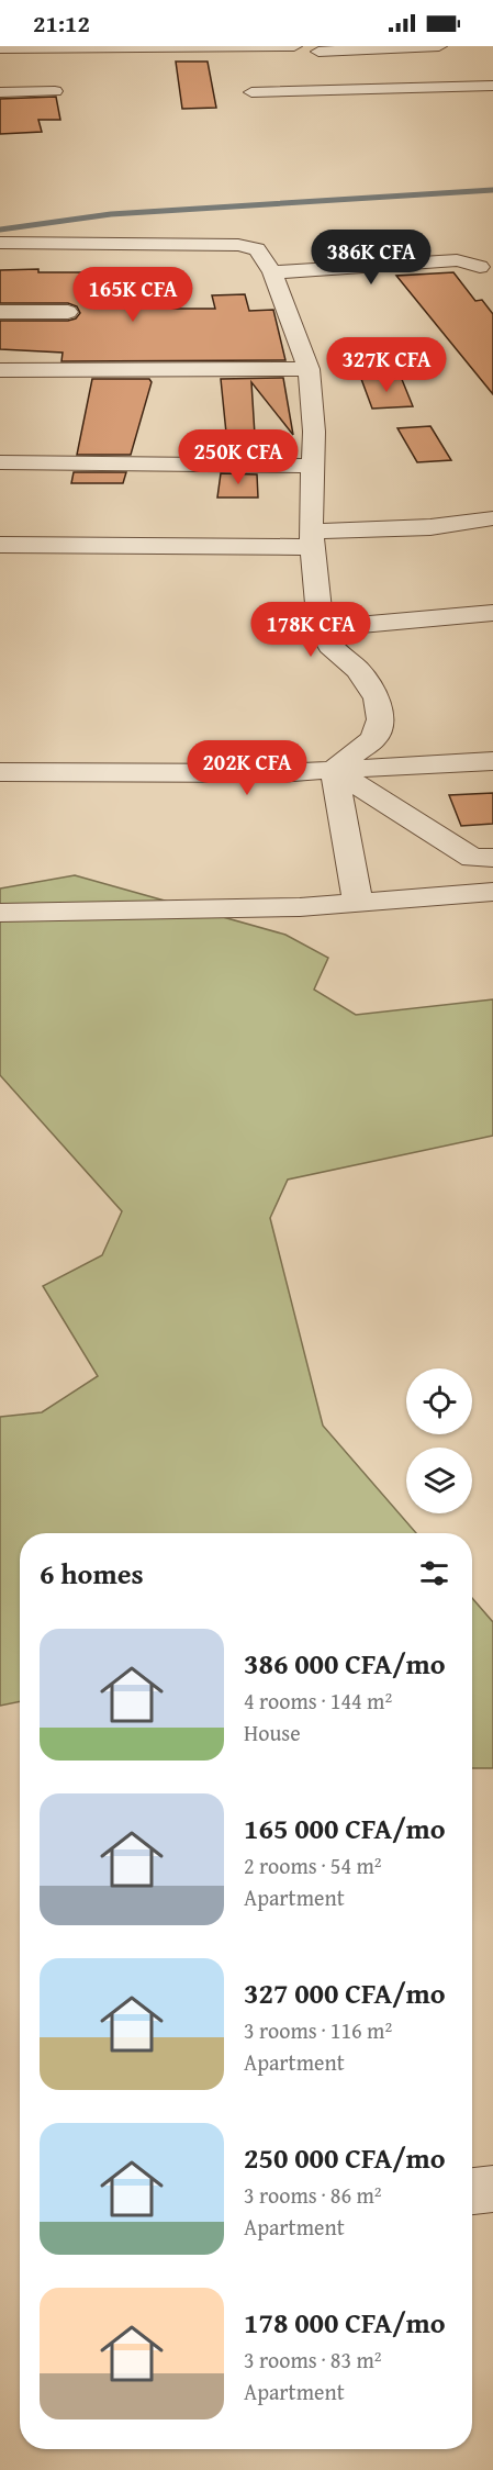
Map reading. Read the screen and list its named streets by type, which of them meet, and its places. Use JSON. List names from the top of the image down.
{
  "page": {
    "status": "21:12",
    "price": [
      "386K CFA",
      "165K CFA",
      "327K CFA",
      "250K CFA",
      "178K CFA",
      "202K CFA"
    ],
    "heading": "6 homes",
    "list": [
      {
        "name": "386 000 CFA/mo",
        "note": "4 rooms · 144 m² · House"
      },
      {
        "name": "165 000 CFA/mo",
        "note": "2 rooms · 54 m² · Apartment"
      },
      {
        "name": "327 000 CFA/mo",
        "note": "3 rooms · 116 m² · Apartment"
      },
      {
        "name": "250 000 CFA/mo",
        "note": "3 rooms · 86 m² · Apartment"
      },
      {
        "name": "178 000 CFA/mo",
        "note": "3 rooms · 83 m² · Apartment"
      }
    ]
  }
}
